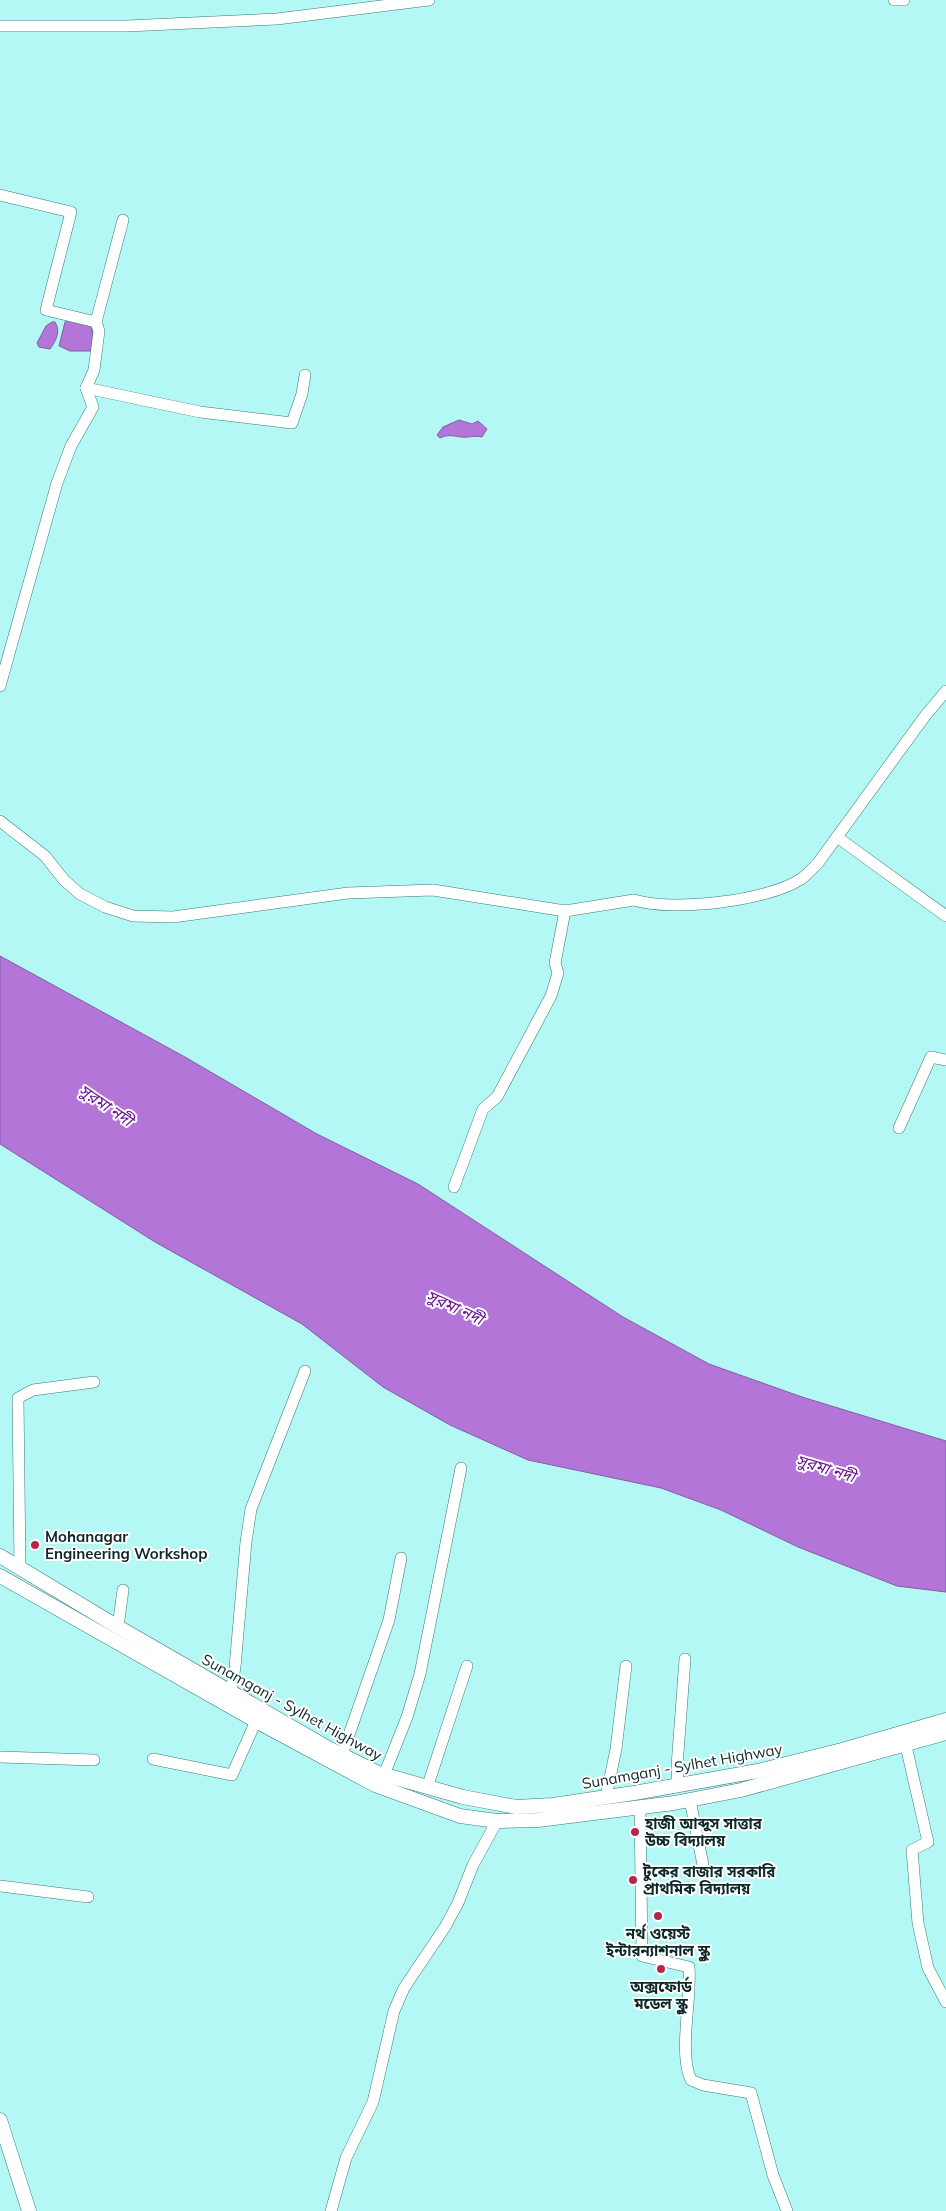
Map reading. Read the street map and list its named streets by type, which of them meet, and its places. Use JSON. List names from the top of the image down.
{
  "streets": {
    "main road": ["Sunamganj - Sylhet Highway"]
  },
  "water": ["সুরমা নদী"],
  "places": [
    "Mohanagar Engineering Workshop",
    "হাজী আব্দুস সাত্তার উচ্চ বিদ্যালয়",
    "টুকের বাজার সরকারি প্রাথমিক বিদ্যালয়",
    "নর্থ ওয়েস্ট ইন্টারন্যাশনাল স্কুল",
    "অক্সফোর্ড মডেল স্কুল"
  ]
}
